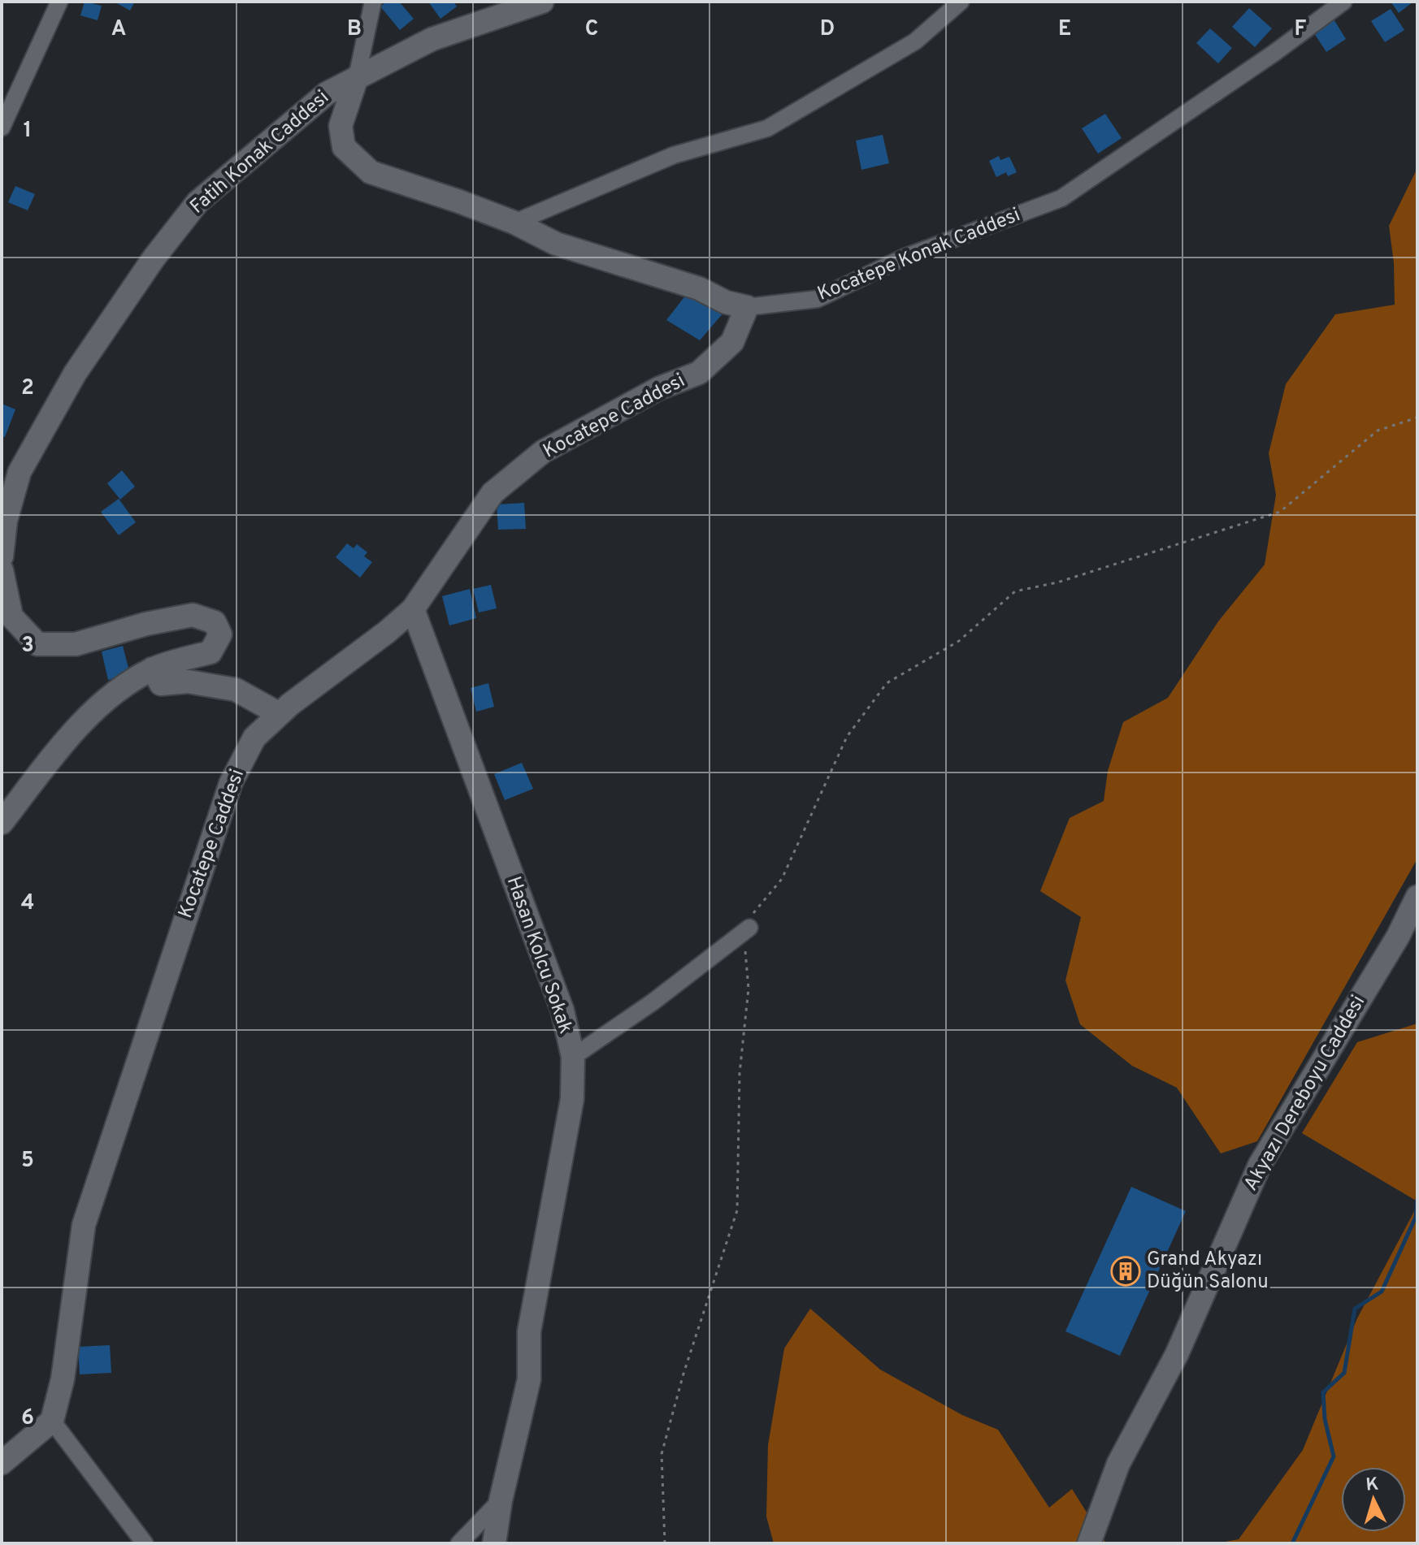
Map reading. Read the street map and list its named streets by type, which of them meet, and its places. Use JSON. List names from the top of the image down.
{
  "streets": {
    "main road": [
      "Fatih Konak Caddesi",
      "Kocatepe Konak Caddesi",
      "Kocatepe Caddesi",
      "Hasan Kolcu Sokak",
      "Akyazı Dereboyu Caddesi"
    ]
  },
  "crossings": [
    ["Fatih Konak Caddesi", "Kocatepe Konak Caddesi"],
    ["Kocatepe Konak Caddesi", "Kocatepe Caddesi"],
    ["Kocatepe Caddesi", "Hasan Kolcu Sokak"]
  ],
  "places": {
    "building": ["Grand Akyazı Düğün Salonu"]
  },
  "north": "top",
  "grid": {
    "columns": [
      "A",
      "B",
      "C",
      "D",
      "E",
      "F"
    ],
    "rows": [
      "1",
      "2",
      "3",
      "4",
      "5",
      "6"
    ]
  }
}
